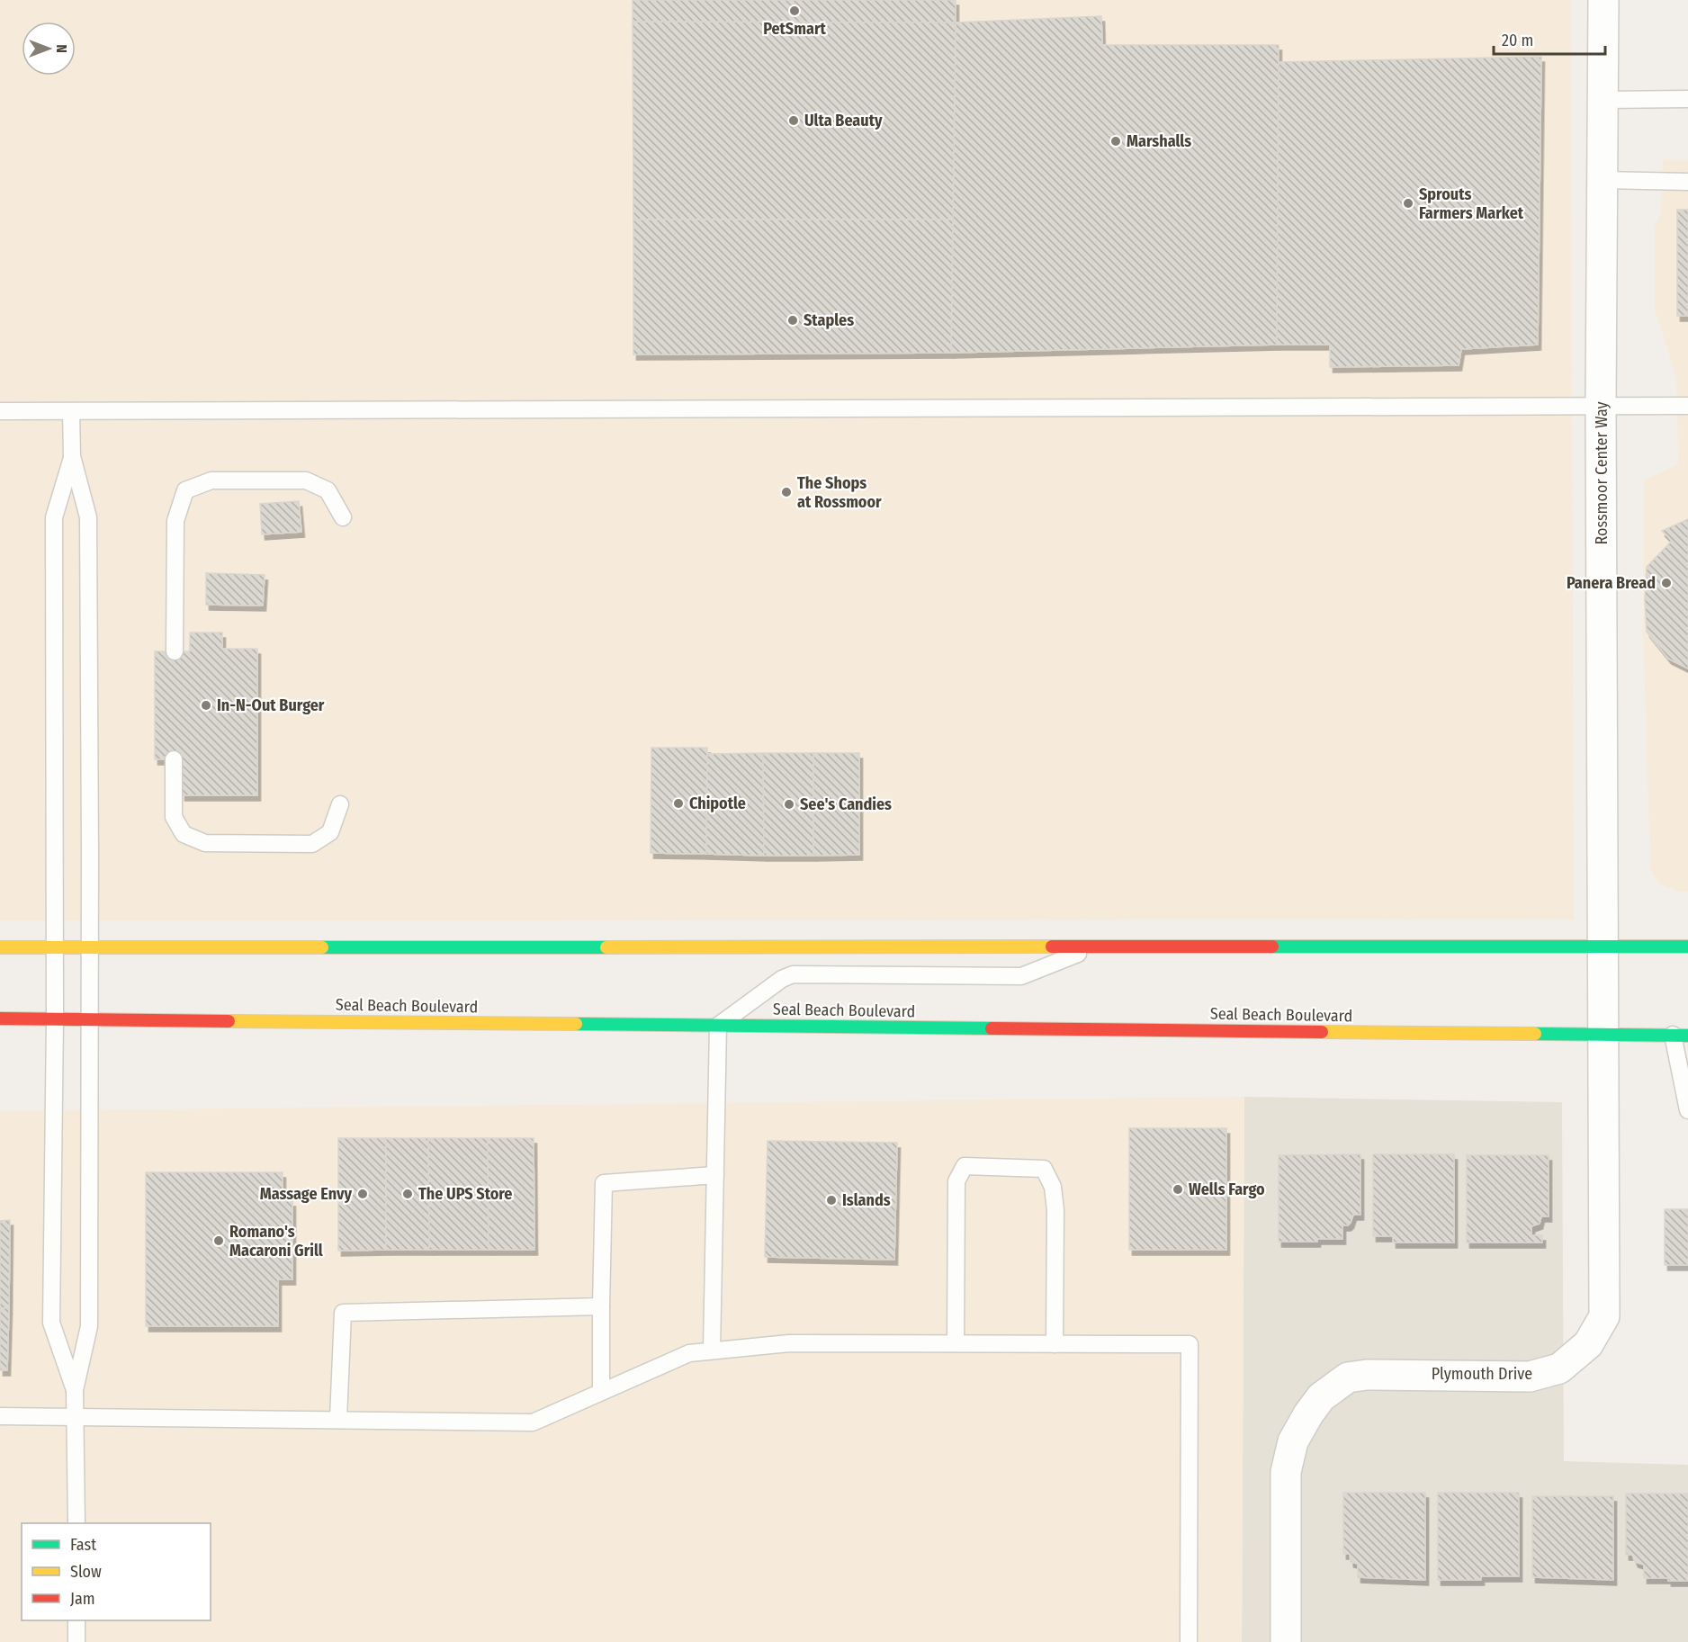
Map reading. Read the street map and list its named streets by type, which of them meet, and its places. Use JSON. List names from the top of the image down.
{
  "streets": {
    "main road": ["Seal Beach Boulevard"],
    "street": ["Rossmoor Center Way", "Plymouth Drive"]
  },
  "crossings": [
    ["Rossmoor Center Way", "Plymouth Drive"],
    ["Seal Beach Boulevard", "Plymouth Drive"]
  ],
  "places": [
    "PetSmart",
    "Ulta Beauty",
    "Marshalls",
    "Sprouts Farmers Market",
    "Staples",
    "The Shops at Rossmoor",
    "Panera Bread",
    "In-N-Out Burger",
    "Chipotle",
    "See's Candies",
    "Wells Fargo",
    "Massage Envy",
    "The UPS Store",
    "Islands",
    "Romano's Macaroni Grill"
  ],
  "legend": ["Fast", "Slow", "Jam"],
  "scale_bar": "20 m",
  "north": "right"
}
